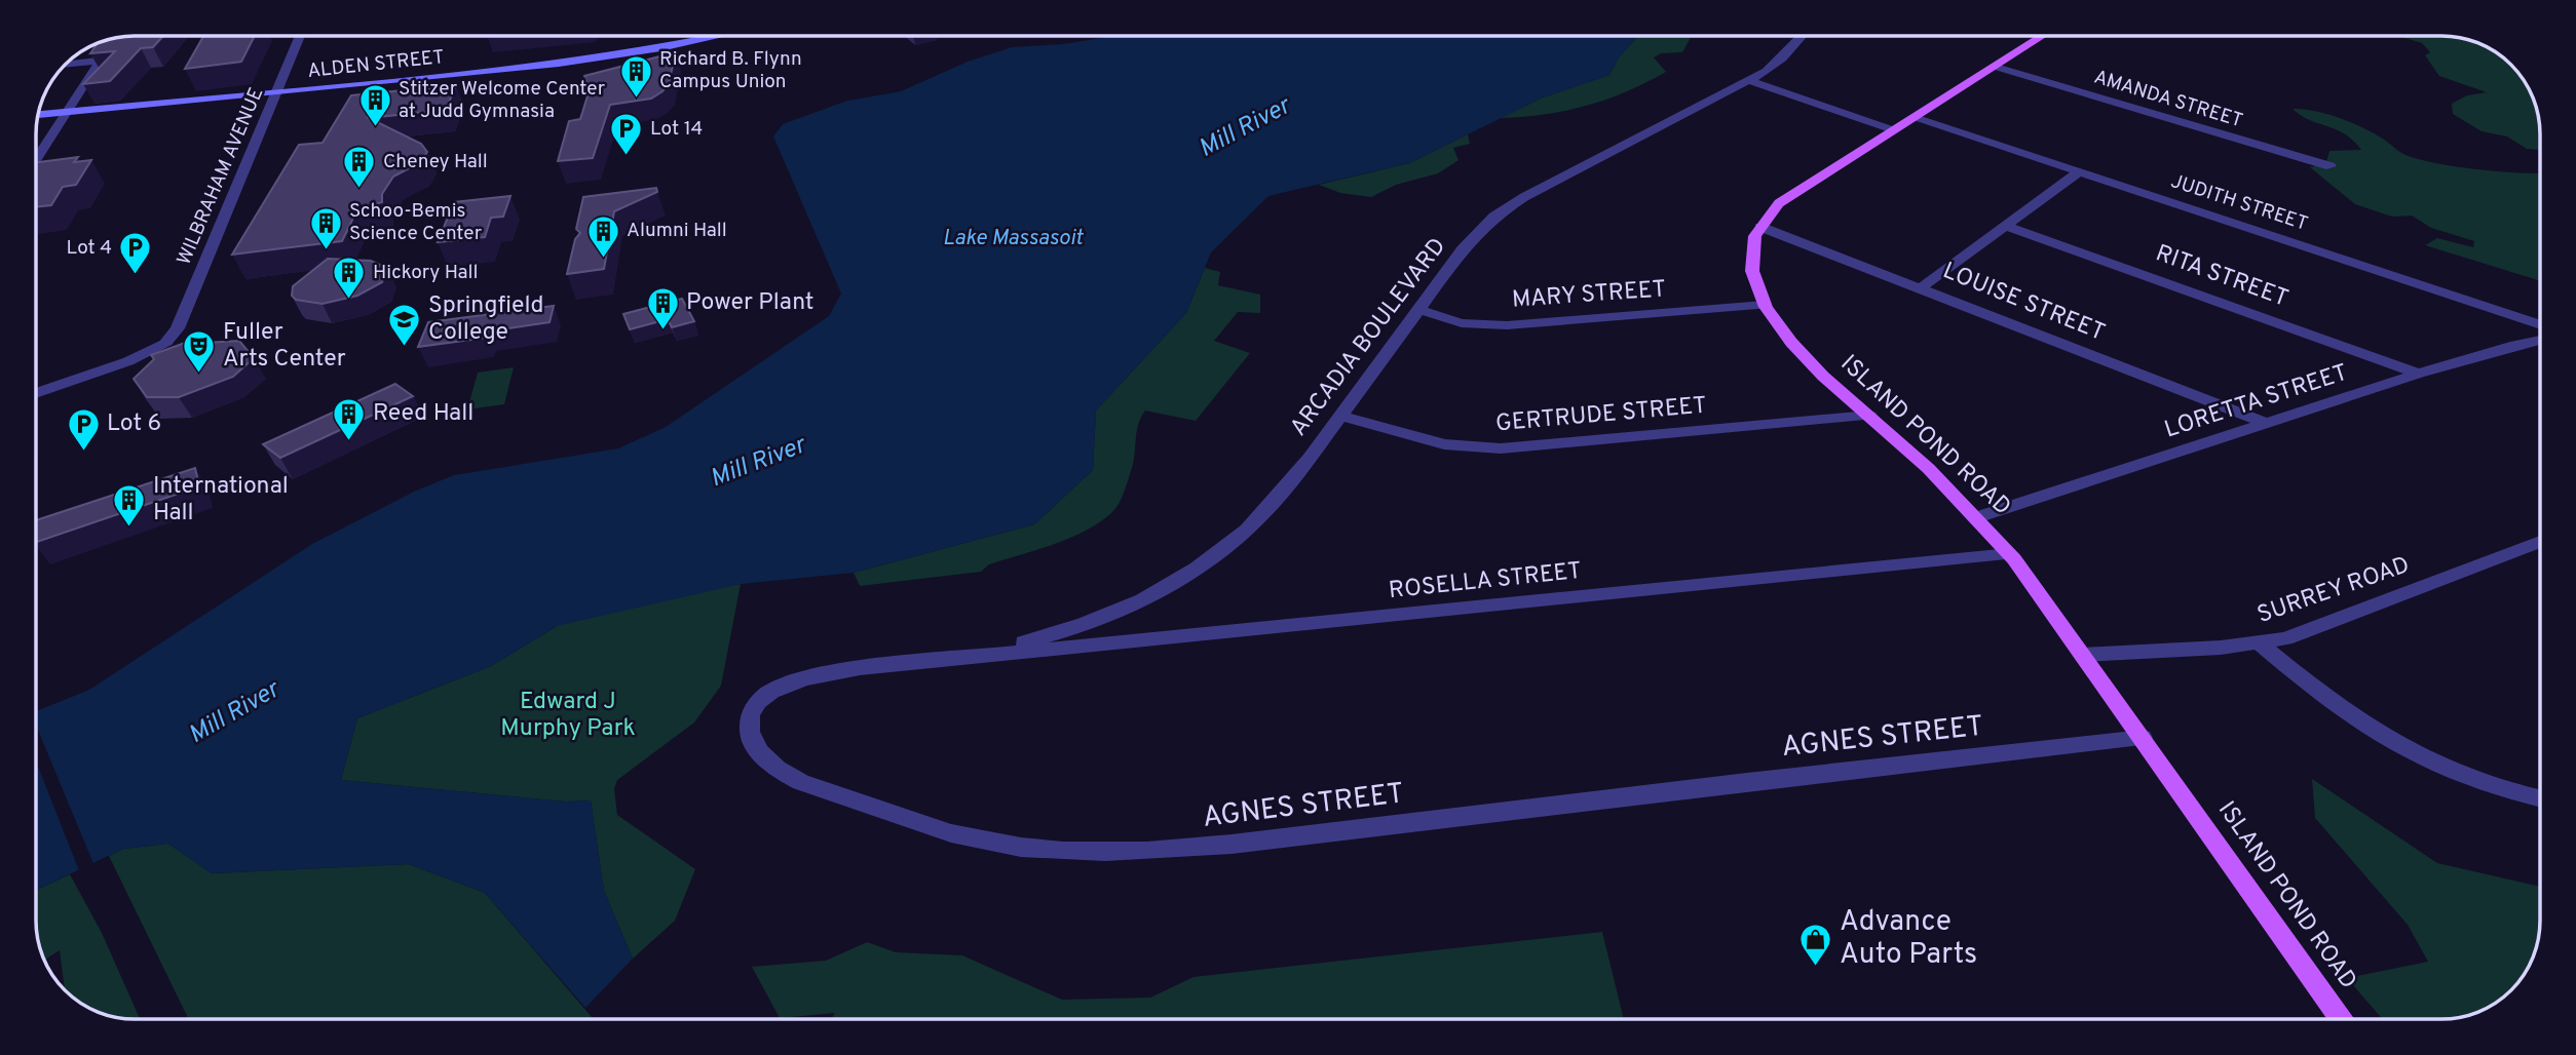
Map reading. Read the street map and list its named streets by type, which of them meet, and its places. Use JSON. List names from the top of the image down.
{
  "streets": {
    "main road": ["ALDEN STREET", "ISLAND POND ROAD"],
    "street": [
      "AMANDA STREET",
      "WILBRAHAM AVENUE",
      "JUDITH STREET",
      "RITA STREET",
      "MARY STREET",
      "LOUISE STREET",
      "ARCADIA BOULEVARD",
      "LORETTA STREET",
      "GERTRUDE STREET",
      "ROSELLA STREET",
      "SURREY ROAD",
      "AGNES STREET"
    ]
  },
  "crossings": [
    ["ALDEN STREET", "WILBRAHAM AVENUE"],
    ["AMANDA STREET", "ISLAND POND ROAD"],
    ["JUDITH STREET", "ISLAND POND ROAD"],
    ["RITA STREET", "LORETTA STREET"],
    ["MARY STREET", "ARCADIA BOULEVARD"],
    ["MARY STREET", "ISLAND POND ROAD"],
    ["LOUISE STREET", "LORETTA STREET"],
    ["LOUISE STREET", "ISLAND POND ROAD"],
    ["ARCADIA BOULEVARD", "GERTRUDE STREET"],
    ["ARCADIA BOULEVARD", "ROSELLA STREET"],
    ["ARCADIA BOULEVARD", "AGNES STREET"],
    ["LORETTA STREET", "ISLAND POND ROAD"],
    ["GERTRUDE STREET", "ISLAND POND ROAD"],
    ["ISLAND POND ROAD", "ROSELLA STREET"],
    ["ISLAND POND ROAD", "SURREY ROAD"],
    ["ISLAND POND ROAD", "AGNES STREET"],
    ["ROSELLA STREET", "AGNES STREET"]
  ],
  "water": ["Mill River", "Lake Massasoit"],
  "parks": ["Edward J Murphy Park"],
  "places": {
    "building": [
      "Richard B. Flynn Campus Union",
      "Stitzer Welcome Center at Judd Gymnasia",
      "Cheney Hall",
      "Schoo-Bemis Science Center",
      "Alumni Hall",
      "Hickory Hall",
      "Power Plant",
      "Reed Hall",
      "International Hall"
    ],
    "parking": ["Lot 14", "Lot 4", "Lot 6"],
    "school or university": ["Springfield College"],
    "theatre": ["Fuller Arts Center"],
    "shop": ["Advance Auto Parts"]
  }
}
